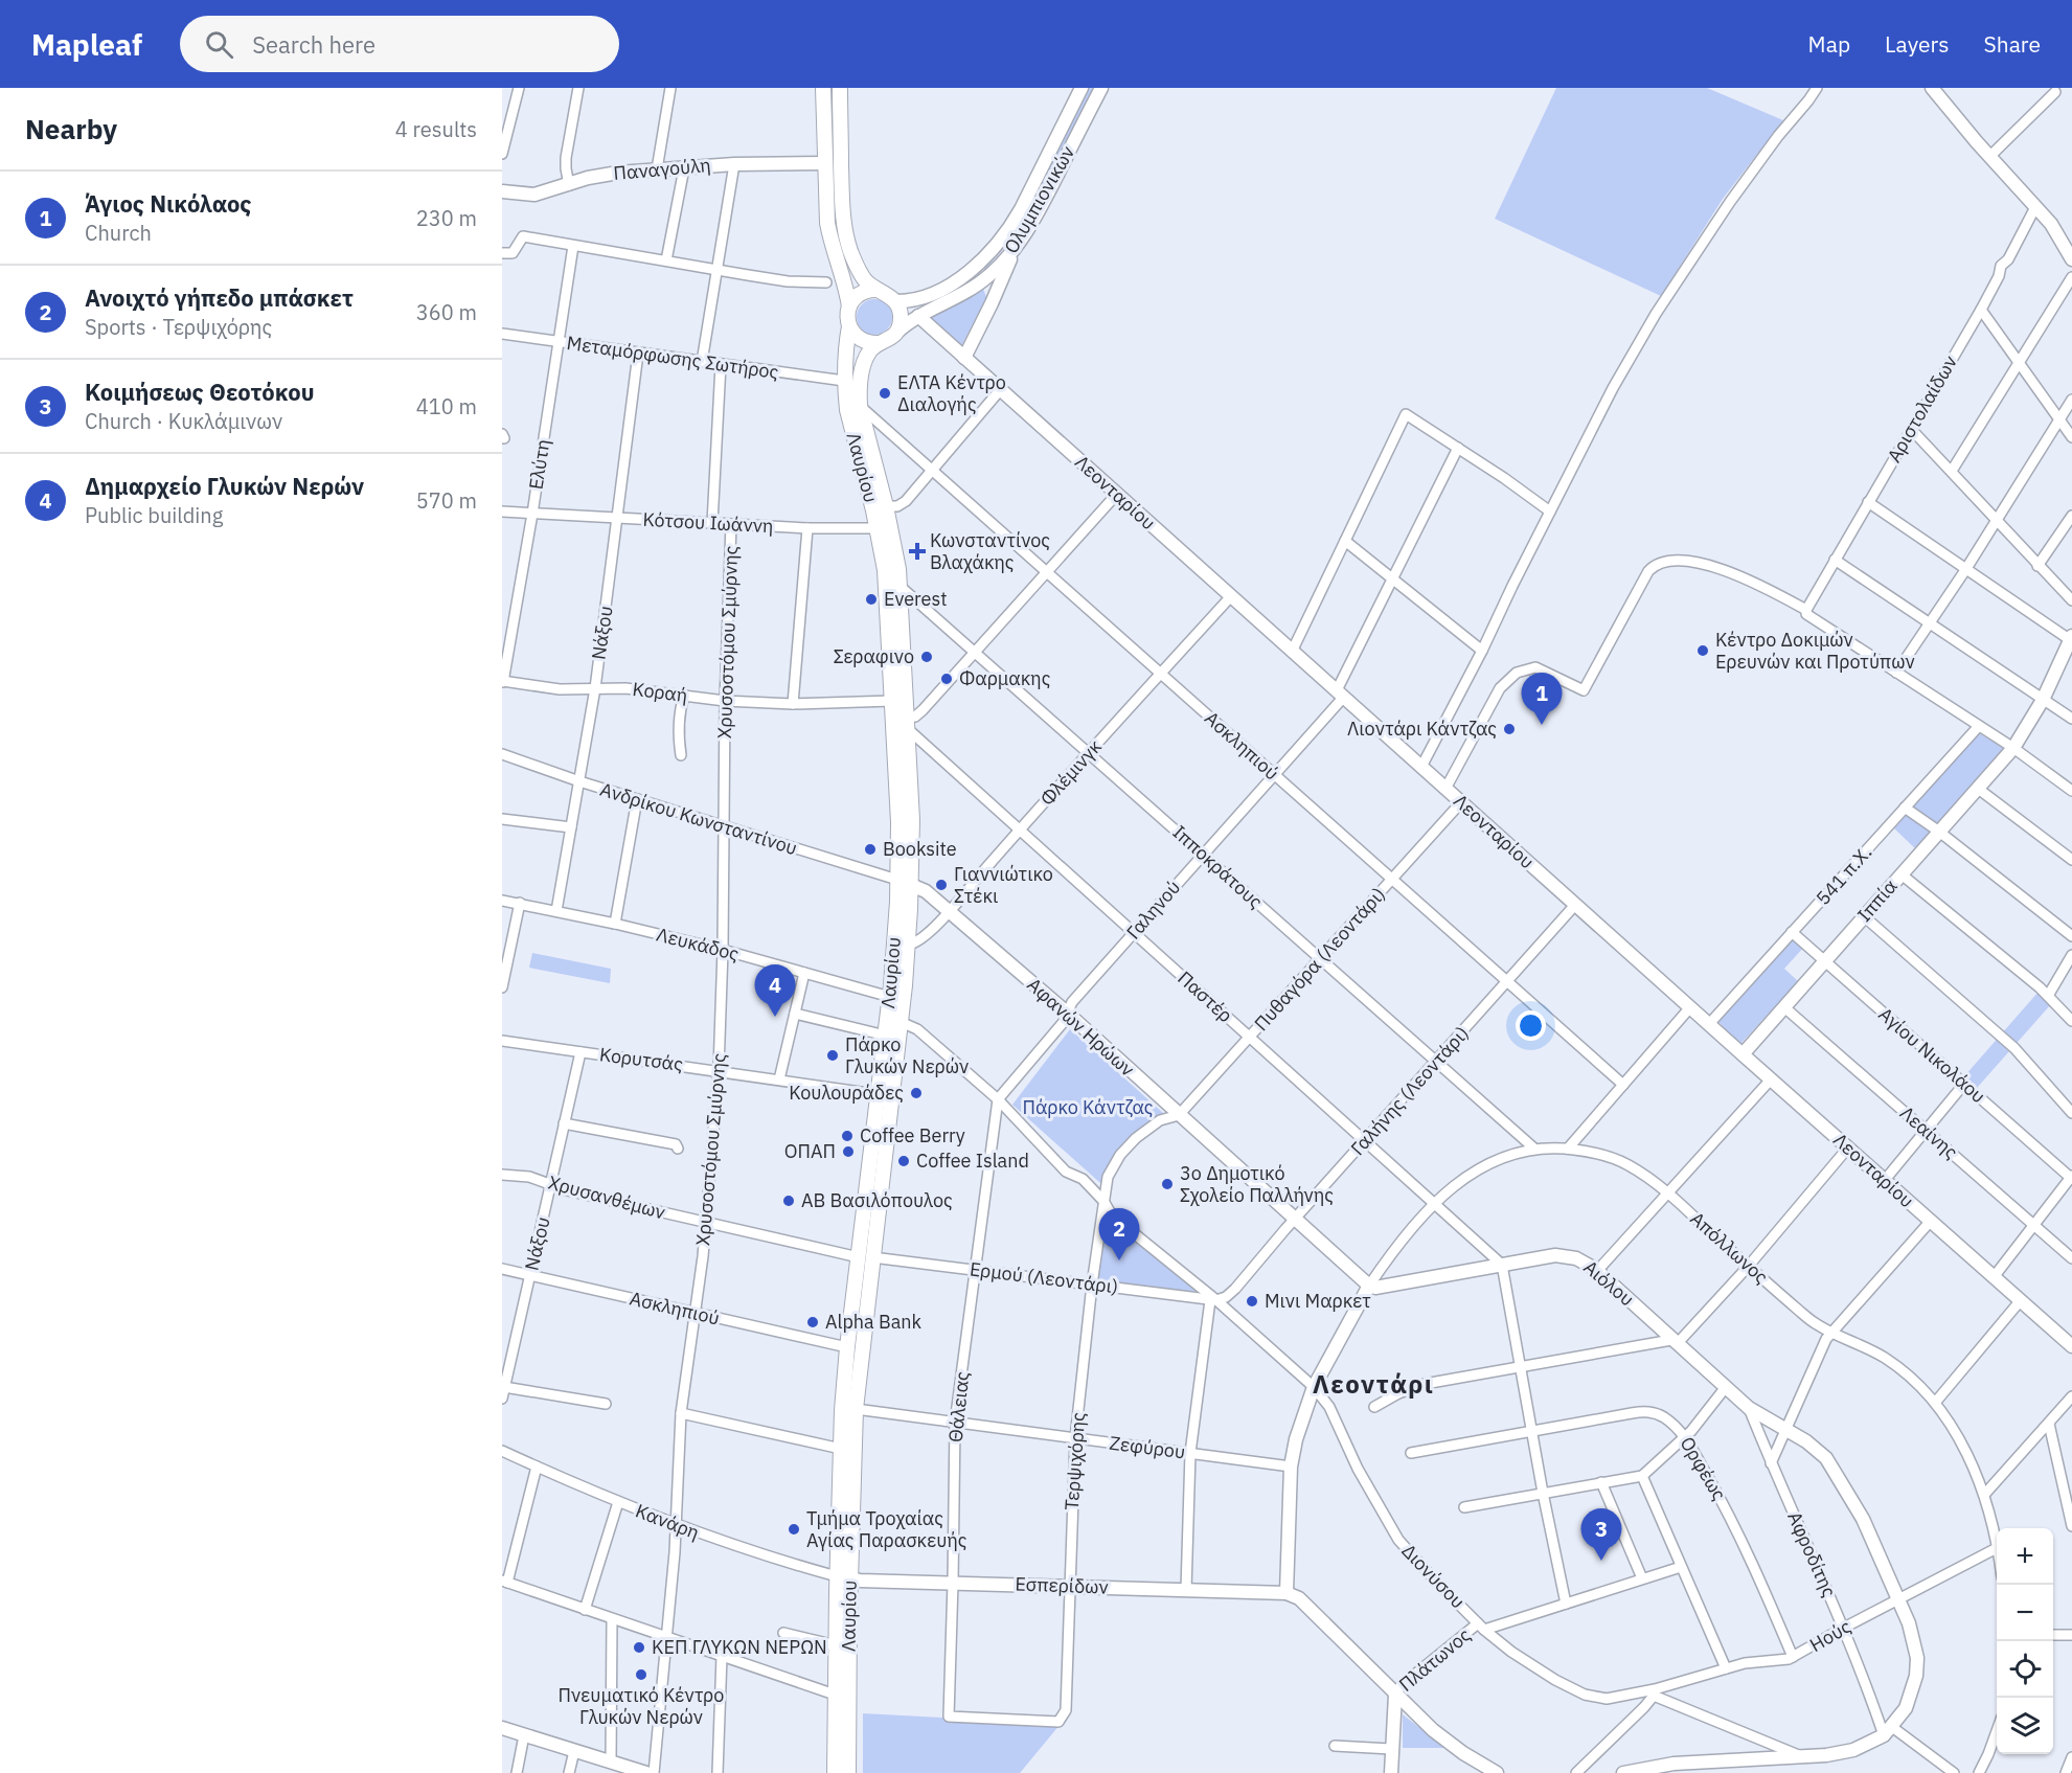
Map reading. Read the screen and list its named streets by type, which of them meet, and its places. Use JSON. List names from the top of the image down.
{
  "streets": {
    "main road": ["Λαυρίου"],
    "street": [
      "Παναγούλη",
      "Ολυμπιονικών",
      "Μεταμόρφωσης Σωτήρος",
      "Αριστολαίδων",
      "Ελύτη",
      "Λεονταρίου",
      "Κότσου Ιωάννη",
      "Νάξου",
      "Χρυσοστόμου Σμύρνης",
      "Κοραή",
      "Ασκληπιού",
      "Φλέμινγκ",
      "Ανδρίκου Κωνσταντίνου",
      "Ιπποκράτους",
      "541 π.Χ.",
      "Ιππία",
      "Γαληνού",
      "Λευκάδος",
      "Πυθαγόρα (Λεοντάρι)",
      "Παστέρ",
      "Αφανών Ηρώων",
      "Αγίου Νικολάου",
      "Κορυτσάς",
      "Γαλήνης (Λεοντάρι)",
      "Λεαίνης",
      "Χρυσανθέμων",
      "Απόλλωνος",
      "Ερμού (Λεοντάρι)",
      "Αιόλου",
      "Θάλειας",
      "Ζεφύρου",
      "Τερψιχόρης",
      "Ορφέως",
      "Κανάρη",
      "Αφροδίτης",
      "Διονύσου",
      "Εσπερίδων",
      "Ηούς",
      "Πλάτωνος"
    ]
  },
  "crossings": [
    ["Παναγούλη", "Λαυρίου"],
    ["Ολυμπιονικών", "Λαυρίου"],
    ["Ολυμπιονικών", "Λεονταρίου"],
    ["Μεταμόρφωσης Σωτήρος", "Ελύτη"],
    ["Μεταμόρφωσης Σωτήρος", "Λαυρίου"],
    ["Μεταμόρφωσης Σωτήρος", "Νάξου"],
    ["Μεταμόρφωσης Σωτήρος", "Χρυσοστόμου Σμύρνης"],
    ["Ελύτη", "Κότσου Ιωάννη"],
    ["Ελύτη", "Κοραή"],
    ["Λαυρίου", "Κότσου Ιωάννη"],
    ["Λαυρίου", "Κοραή"],
    ["Λαυρίου", "Ασκληπιού"],
    ["Λαυρίου", "Φλέμινγκ"],
    ["Λαυρίου", "Ανδρίκου Κωνσταντίνου"],
    ["Λαυρίου", "Ιπποκράτους"],
    ["Λαυρίου", "Λευκάδος"],
    ["Λαυρίου", "Παστέρ"],
    ["Λαυρίου", "Αφανών Ηρώων"],
    ["Λαυρίου", "Κορυτσάς"],
    ["Λαυρίου", "Χρυσανθέμων"],
    ["Λαυρίου", "Ερμού (Λεοντάρι)"],
    ["Λαυρίου", "Ζεφύρου"],
    ["Λαυρίου", "Κανάρη"],
    ["Λαυρίου", "Διονύσου"],
    ["Λαυρίου", "Εσπερίδων"],
    ["Λεονταρίου", "Φλέμινγκ"],
    ["Λεονταρίου", "541 π.Χ."],
    ["Λεονταρίου", "Ιππία"],
    ["Λεονταρίου", "Γαληνού"],
    ["Λεονταρίου", "Πυθαγόρα (Λεοντάρι)"],
    ["Λεονταρίου", "Γαλήνης (Λεοντάρι)"],
    ["Κότσου Ιωάννη", "Νάξου"],
    ["Κότσου Ιωάννη", "Χρυσοστόμου Σμύρνης"],
    ["Νάξου", "Κοραή"],
    ["Νάξου", "Ασκληπιού"],
    ["Νάξου", "Ανδρίκου Κωνσταντίνου"],
    ["Νάξου", "Λευκάδος"],
    ["Νάξου", "Κορυτσάς"],
    ["Νάξου", "Χρυσανθέμων"],
    ["Χρυσοστόμου Σμύρνης", "Κοραή"],
    ["Χρυσοστόμου Σμύρνης", "Ασκληπιού"],
    ["Χρυσοστόμου Σμύρνης", "Ανδρίκου Κωνσταντίνου"],
    ["Χρυσοστόμου Σμύρνης", "Λευκάδος"],
    ["Χρυσοστόμου Σμύρνης", "Κορυτσάς"],
    ["Χρυσοστόμου Σμύρνης", "Χρυσανθέμων"],
    ["Χρυσοστόμου Σμύρνης", "Κανάρη"],
    ["Ασκληπιού", "Φλέμινγκ"],
    ["Ασκληπιού", "Γαληνού"],
    ["Ασκληπιού", "Πυθαγόρα (Λεοντάρι)"],
    ["Ασκληπιού", "Γαλήνης (Λεοντάρι)"],
    ["Φλέμινγκ", "Ιπποκράτους"],
    ["Φλέμινγκ", "Παστέρ"],
    ["Φλέμινγκ", "Αφανών Ηρώων"],
    ["Ανδρίκου Κωνσταντίνου", "Αφανών Ηρώων"],
    ["Ιπποκράτους", "Γαληνού"],
    ["Ιπποκράτους", "Πυθαγόρα (Λεοντάρι)"],
    ["Ιπποκράτους", "Γαλήνης (Λεοντάρι)"],
    ["Ιπποκράτους", "Απόλλωνος"],
    ["541 π.Χ.", "Αγίου Νικολάου"],
    ["Ιππία", "Αγίου Νικολάου"],
    ["Ιππία", "Λεαίνης"],
    ["Γαληνού", "Παστέρ"],
    ["Γαληνού", "Αφανών Ηρώων"],
    ["Γαληνού", "Θάλειας"],
    ["Γαληνού", "Διονύσου"],
    ["Πυθαγόρα (Λεοντάρι)", "Παστέρ"],
    ["Πυθαγόρα (Λεοντάρι)", "Αφανών Ηρώων"],
    ["Πυθαγόρα (Λεοντάρι)", "Τερψιχόρης"],
    ["Παστέρ", "Γαλήνης (Λεοντάρι)"],
    ["Παστέρ", "Απόλλωνος"],
    ["Παστέρ", "Αιόλου"],
    ["Αφανών Ηρώων", "Γαλήνης (Λεοντάρι)"],
    ["Αφανών Ηρώων", "Απόλλωνος"],
    ["Αφανών Ηρώων", "Αιόλου"],
    ["Αφανών Ηρώων", "Τερψιχόρης"],
    ["Γαλήνης (Λεοντάρι)", "Ερμού (Λεοντάρι)"],
    ["Γαλήνης (Λεοντάρι)", "Διονύσου"],
    ["Χρυσανθέμων", "Ερμού (Λεοντάρι)"],
    ["Απόλλωνος", "Αιόλου"],
    ["Απόλλωνος", "Ηούς"],
    ["Ερμού (Λεοντάρι)", "Θάλειας"],
    ["Ερμού (Λεοντάρι)", "Τερψιχόρης"],
    ["Ερμού (Λεοντάρι)", "Διονύσου"],
    ["Αιόλου", "Αφροδίτης"],
    ["Αιόλου", "Ηούς"],
    ["Θάλειας", "Ζεφύρου"],
    ["Θάλειας", "Τερψιχόρης"],
    ["Θάλειας", "Διονύσου"],
    ["Θάλειας", "Εσπερίδων"],
    ["Ζεφύρου", "Τερψιχόρης"],
    ["Τερψιχόρης", "Διονύσου"],
    ["Τερψιχόρης", "Εσπερίδων"],
    ["Ορφέως", "Ηούς"],
    ["Κανάρη", "Εσπερίδων"],
    ["Αφροδίτης", "Ηούς"],
    ["Διονύσου", "Ηούς"],
    ["Διονύσου", "Πλάτωνος"]
  ],
  "districts": ["Λεοντάρι"],
  "parks": ["Πάρκο Κάντζας"],
  "places": {
    "other": [
      "ΕΛΤΑ Κέντρο Διαλογής",
      "Everest",
      "Κέντρο Δοκιμών Ερευνών και Προτύπων",
      "Σεραφινο",
      "Φαρμακης",
      "Λιοντάρι Κάντζας",
      "Booksite",
      "Γιαννιώτικο Στέκι",
      "Πάρκο Γλυκών Νερών",
      "Κουλουράδες",
      "Coffee Berry",
      "ΟΠΑΠ",
      "Coffee Island",
      "3ο Δημοτικό Σχολείο Παλλήνης",
      "ΑΒ Βασιλόπουλος",
      "Μινι Μαρκετ",
      "Alpha Bank",
      "Τμήμα Τροχαίας Αγίας Παρασκευής",
      "ΚΕΠ ΓΛΥΚΩΝ ΝΕΡΩΝ",
      "Πνευματικό Κέντρο Γλυκών Νερών"
    ],
    "health": ["Κωνσταντίνος Βλαχάκης"]
  },
  "page": {
    "header": "Mapleaf",
    "search": "Search here",
    "nav": ["Map", "Layers", "Share"],
    "heading": ["Nearby", "4 results"],
    "list": [
      {
        "mark": "1",
        "name": "Άγιος Νικόλαος",
        "note": "Church",
        "value": "230 m"
      },
      {
        "mark": "2",
        "name": "Ανοιχτό γήπεδο μπάσκετ",
        "note": "Sports · Τερψιχόρης",
        "value": "360 m"
      },
      {
        "mark": "3",
        "name": "Κοιμήσεως Θεοτόκου",
        "note": "Church · Κυκλάμινων",
        "value": "410 m"
      },
      {
        "mark": "4",
        "name": "Δημαρχείο Γλυκών Νερών",
        "note": "Public building",
        "value": "570 m"
      }
    ],
    "pins": [
      "1",
      "4",
      "2",
      "3"
    ],
    "map_buttons": ["+", "−"]
  }
}
